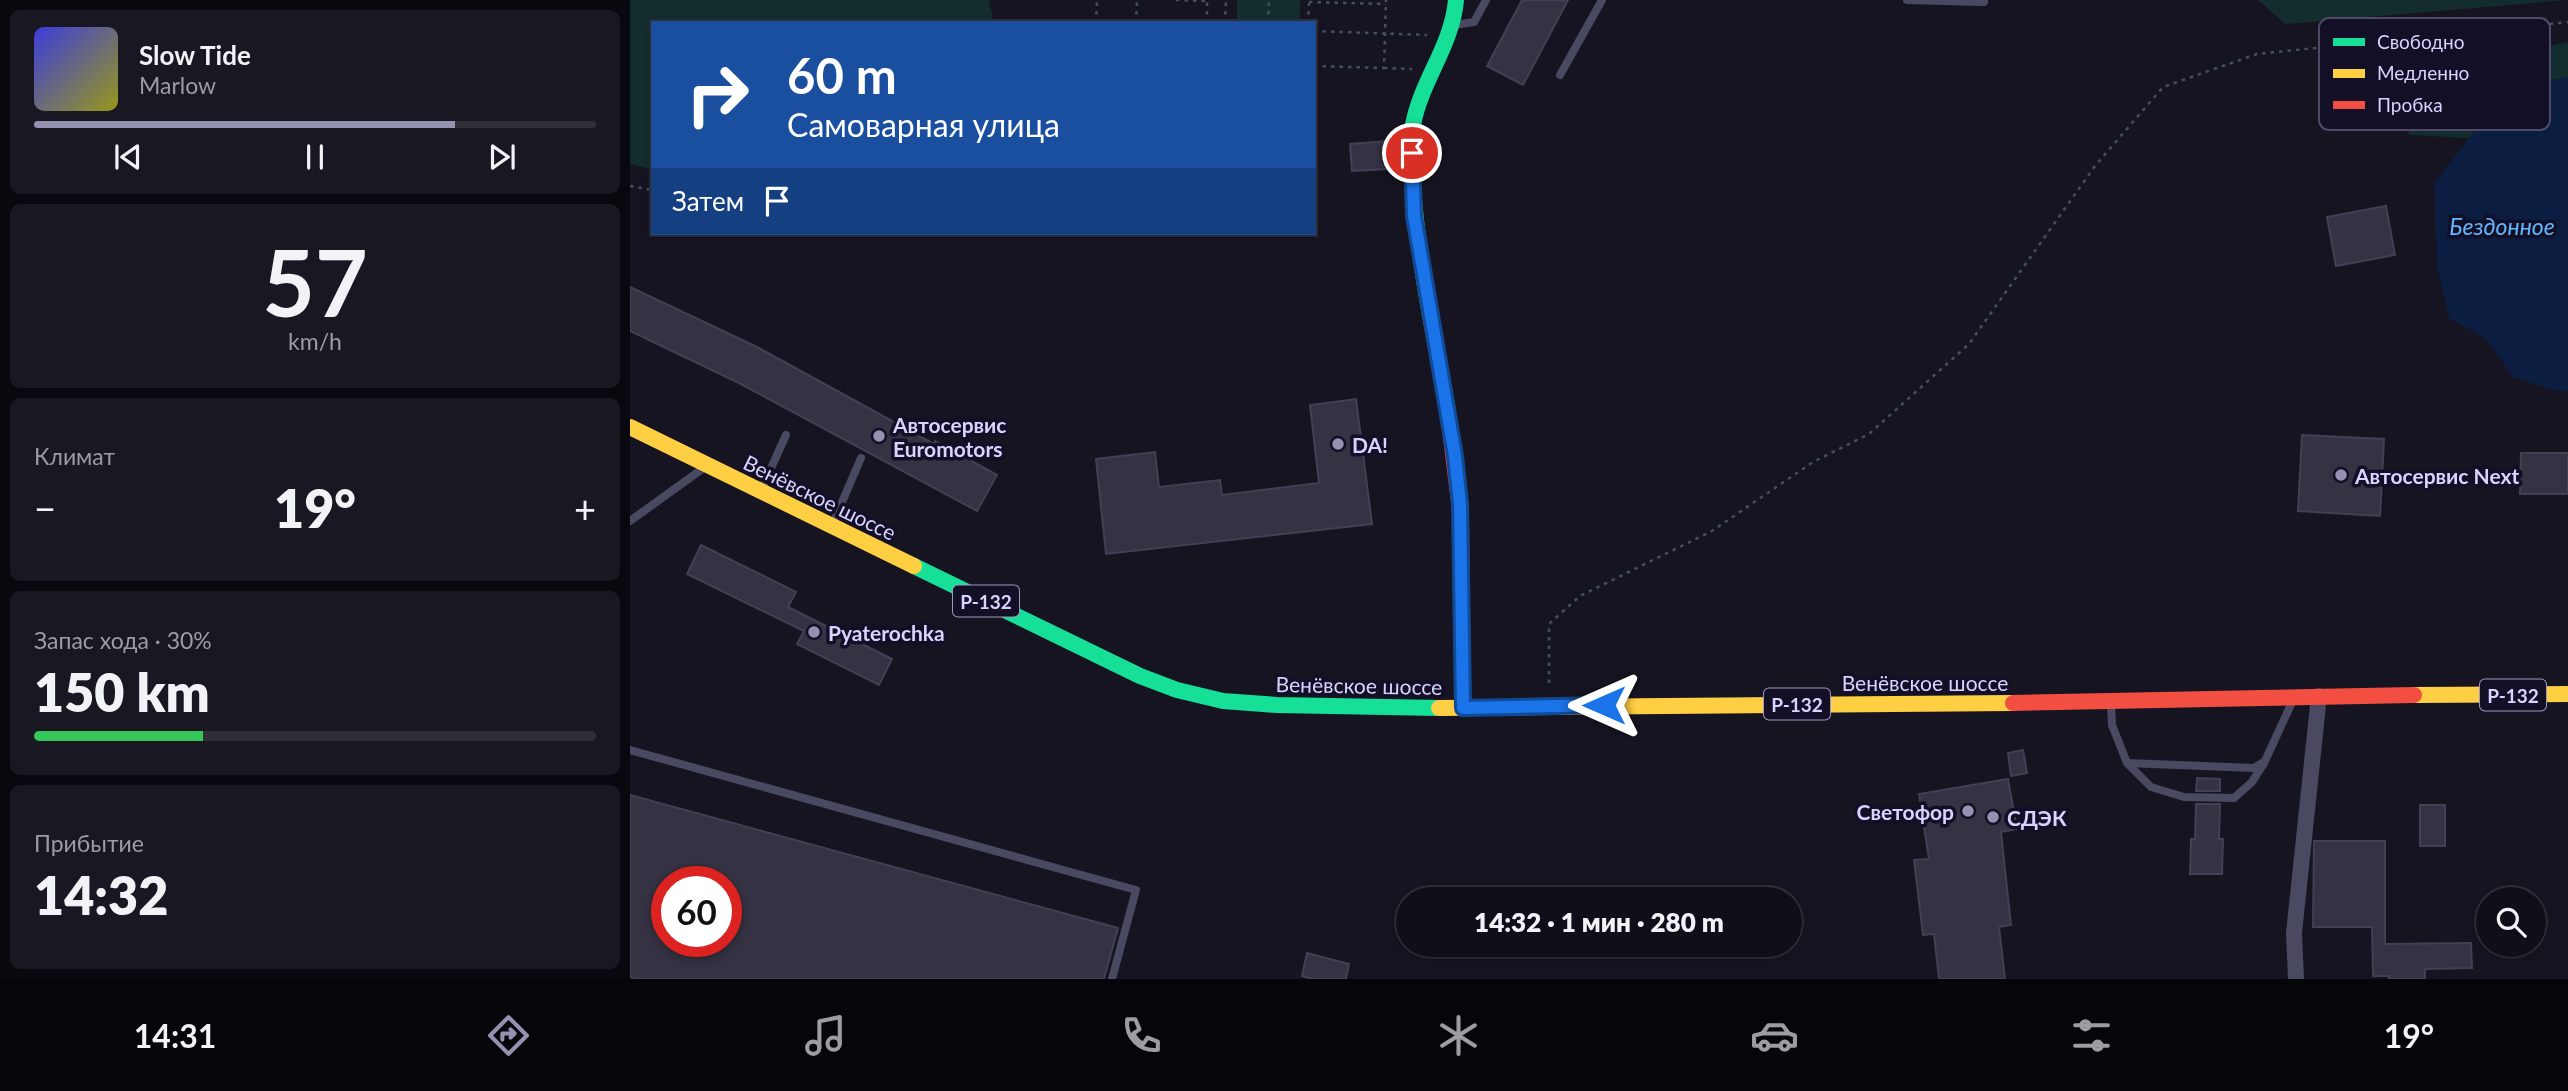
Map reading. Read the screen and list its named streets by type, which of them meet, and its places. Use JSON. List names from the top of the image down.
{
  "streets": {
    "main road": ["Венёвское шоссе", "Р-132"]
  },
  "water": ["Бездонное"],
  "places": [
    "Автосервис Euromotors",
    "DA!",
    "Автосервис Next",
    "Pyaterochka",
    "Светофор",
    "СДЭК"
  ],
  "legend": ["Свободно", "Медленно", "Пробка"],
  "page": {
    "turn": ["60 m", "Самоварная улица"],
    "song": ["Slow Tide", "Marlow"],
    "then": "Затем",
    "tile": [
      ["57", "km/h"],
      "Климат",
      ["Запас хода · 30%", "150 km"],
      ["Прибытие", "14:32"]
    ],
    "heat": ["−", "19°", "+"],
    "limit": "60",
    "trip": "14:32 · 1 мин · 280 m",
    "tabs": ["14:31", "19°"]
  }
}
